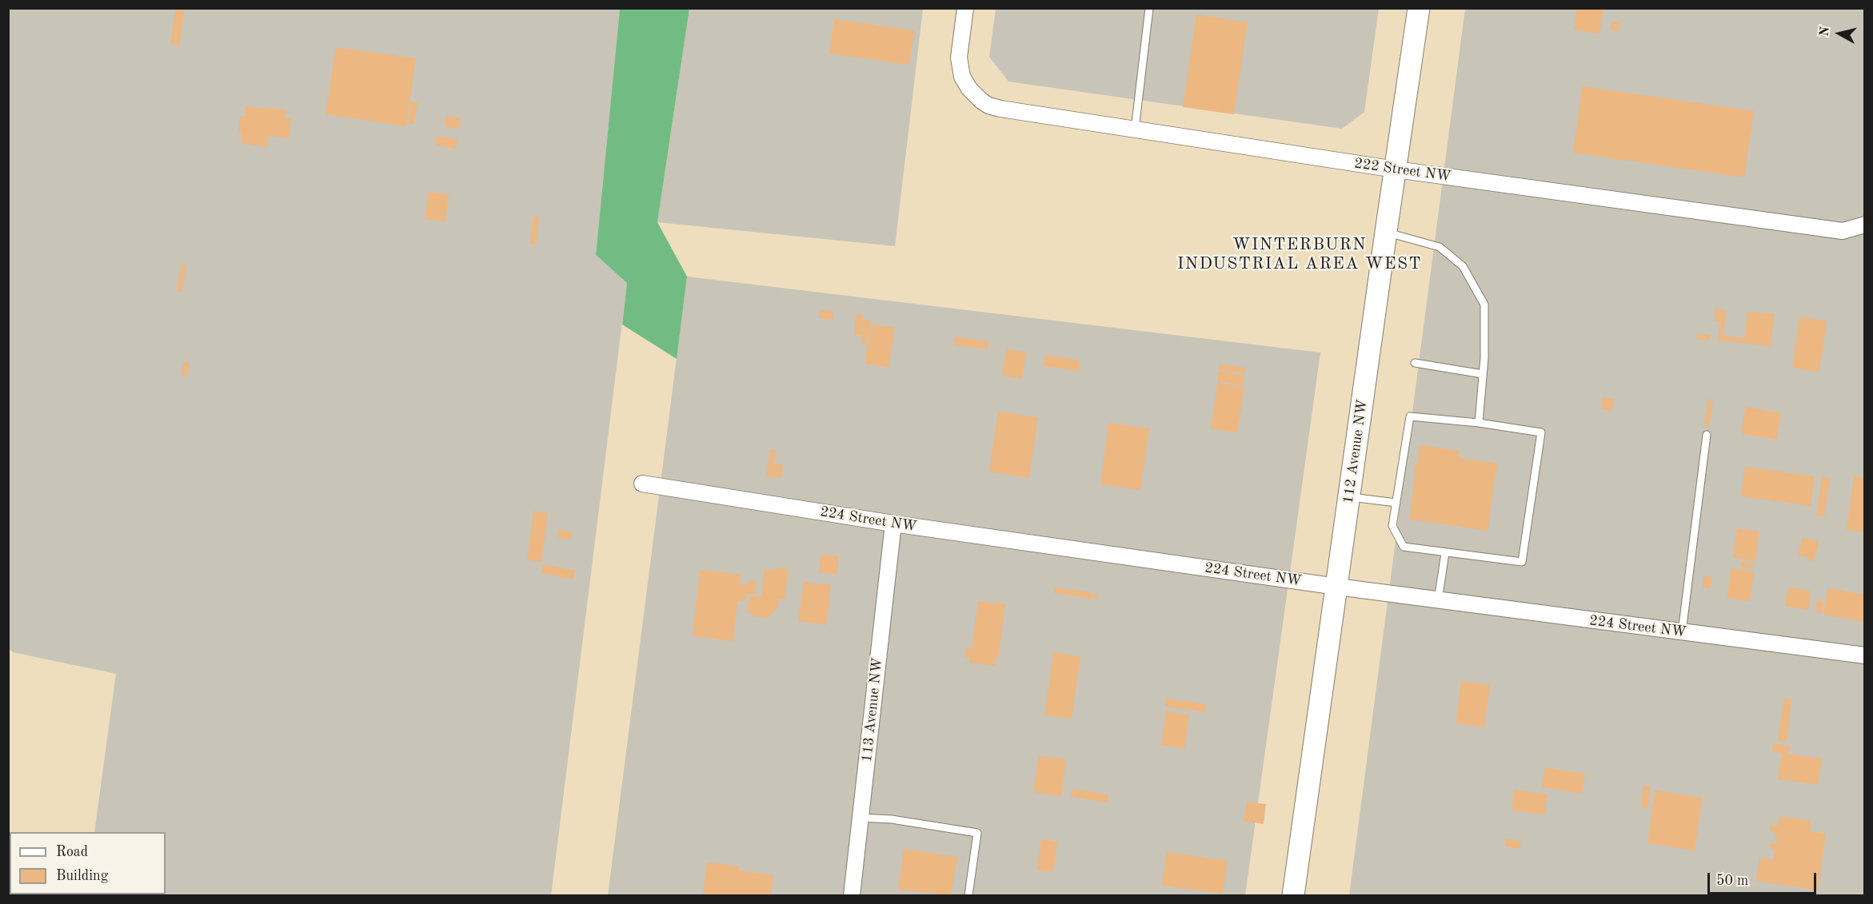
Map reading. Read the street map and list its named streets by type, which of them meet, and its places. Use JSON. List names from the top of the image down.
{
  "streets": {
    "street": [
      "222 Street NW",
      "112 Avenue NW",
      "224 Street NW",
      "113 Avenue NW"
    ]
  },
  "crossings": [
    ["222 Street NW", "112 Avenue NW"],
    ["112 Avenue NW", "224 Street NW"],
    ["224 Street NW", "113 Avenue NW"]
  ],
  "districts": ["WINTERBURN INDUSTRIAL AREA WEST"],
  "legend": ["Road", "Building"],
  "scale_bar": "50 m",
  "north": "left"
}
